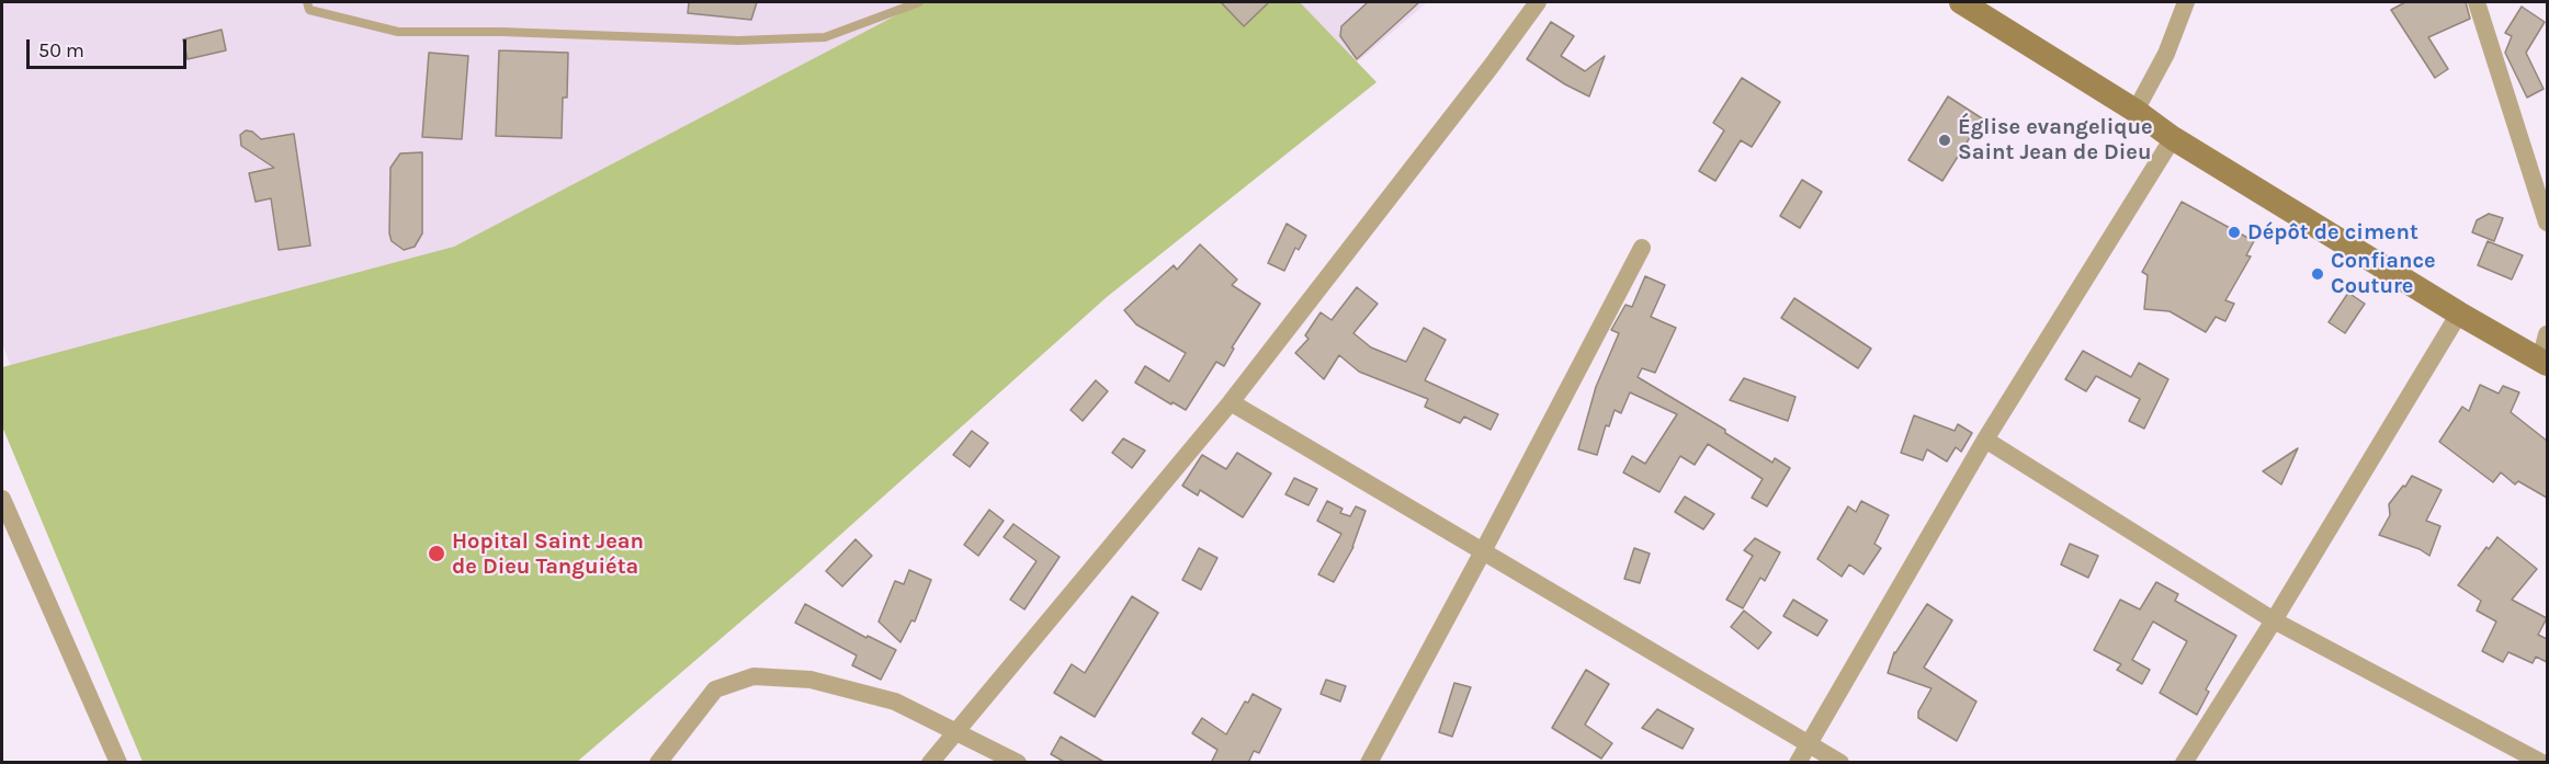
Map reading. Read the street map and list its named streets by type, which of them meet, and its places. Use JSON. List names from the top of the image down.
{
  "places": [
    "Église evangelique Saint Jean de Dieu",
    "Dépôt de ciment",
    "Confiance Couture",
    "Hopital Saint Jean de Dieu Tanguiéta"
  ],
  "scale_bar": "50 m"
}
